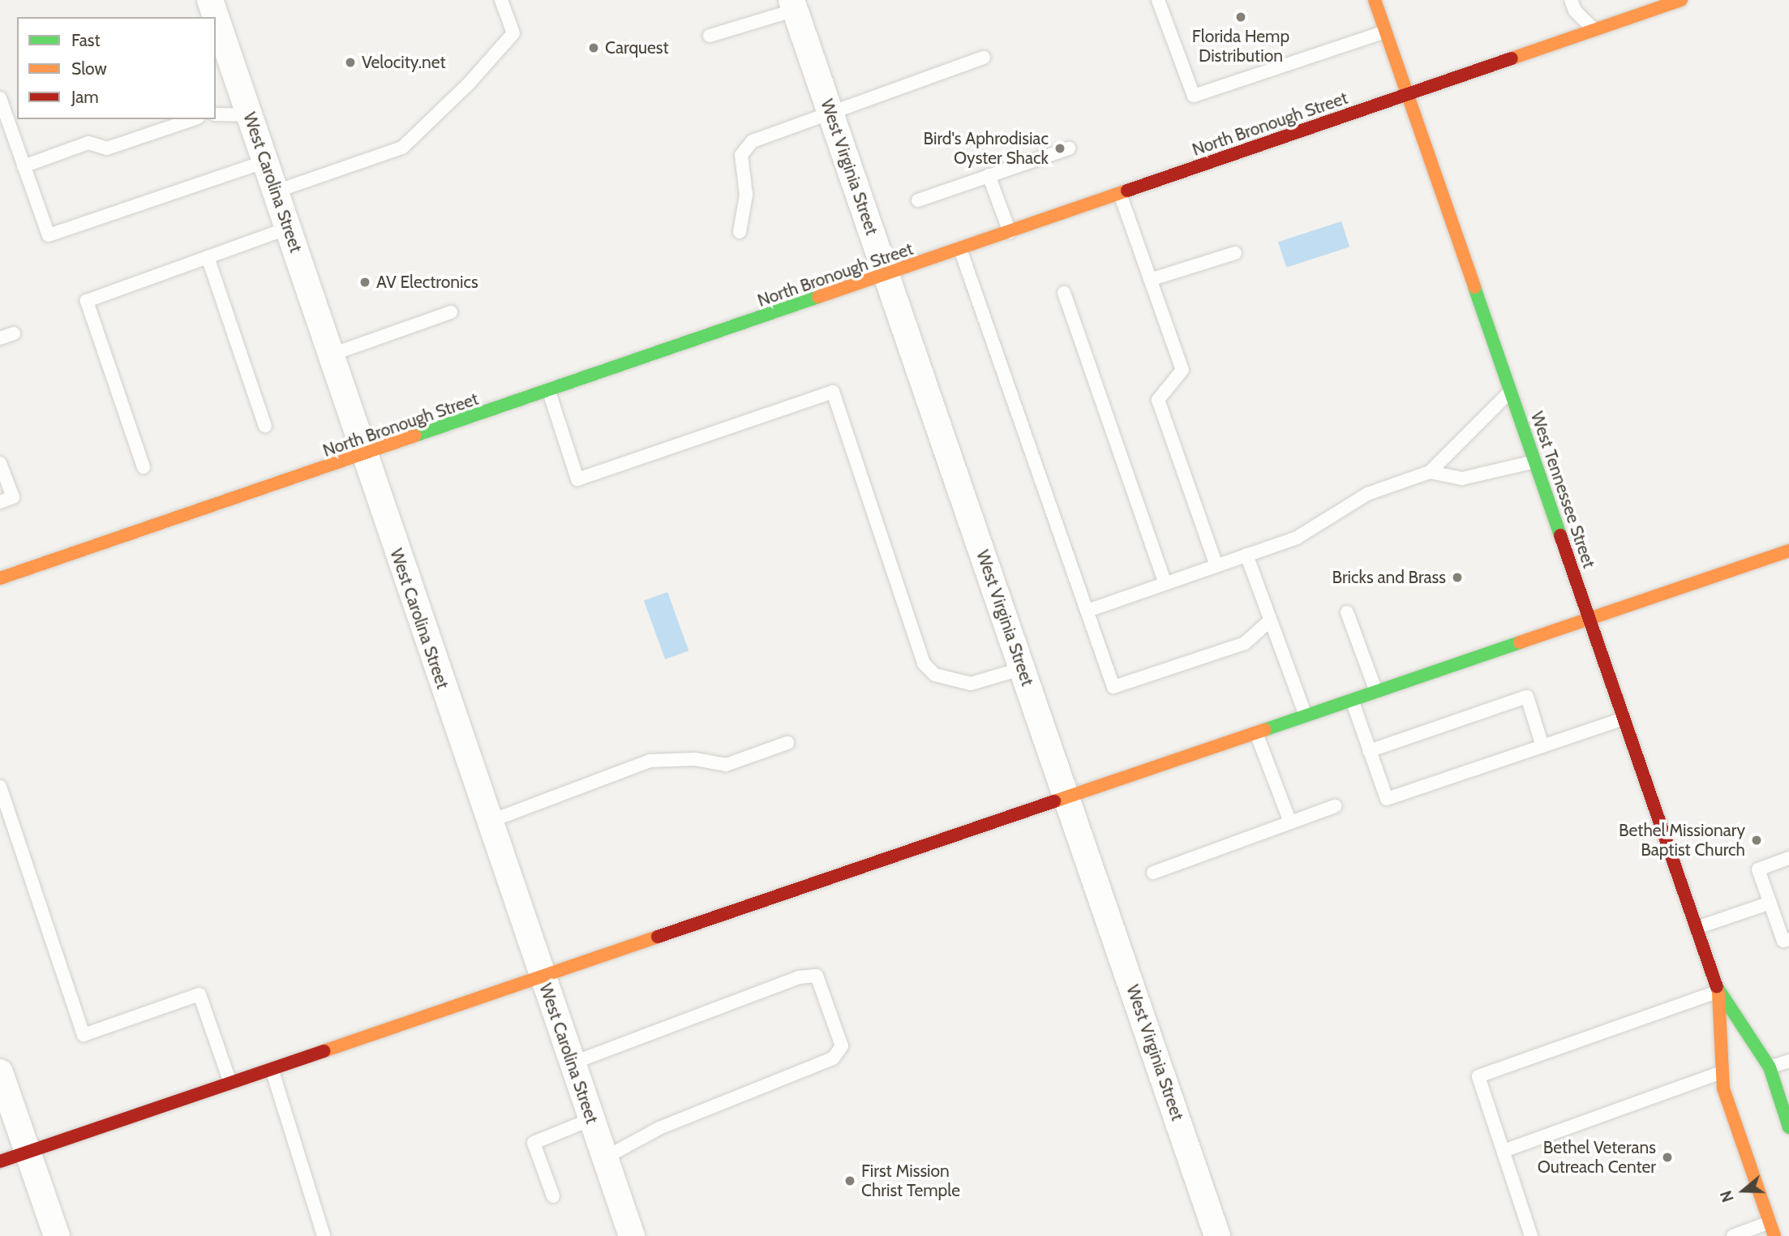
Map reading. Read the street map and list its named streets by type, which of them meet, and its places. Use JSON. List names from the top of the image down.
{
  "streets": {
    "main road": ["North Bronough Street", "West Tennessee Street"],
    "street": ["West Virginia Street", "West Carolina Street"]
  },
  "crossings": [
    ["North Bronough Street", "West Virginia Street"],
    ["North Bronough Street", "West Carolina Street"],
    ["North Bronough Street", "West Tennessee Street"]
  ],
  "places": [
    "Florida Hemp Distribution",
    "Carquest",
    "Velocity.net",
    "Bird's Aphrodisiac Oyster Shack",
    "AV Electronics",
    "Bricks and Brass",
    "Bethel Missionary Baptist Church",
    "Bethel Veterans Outreach Center",
    "First Mission Christ Temple"
  ],
  "legend": ["Fast", "Slow", "Jam"],
  "north": "left"
}
